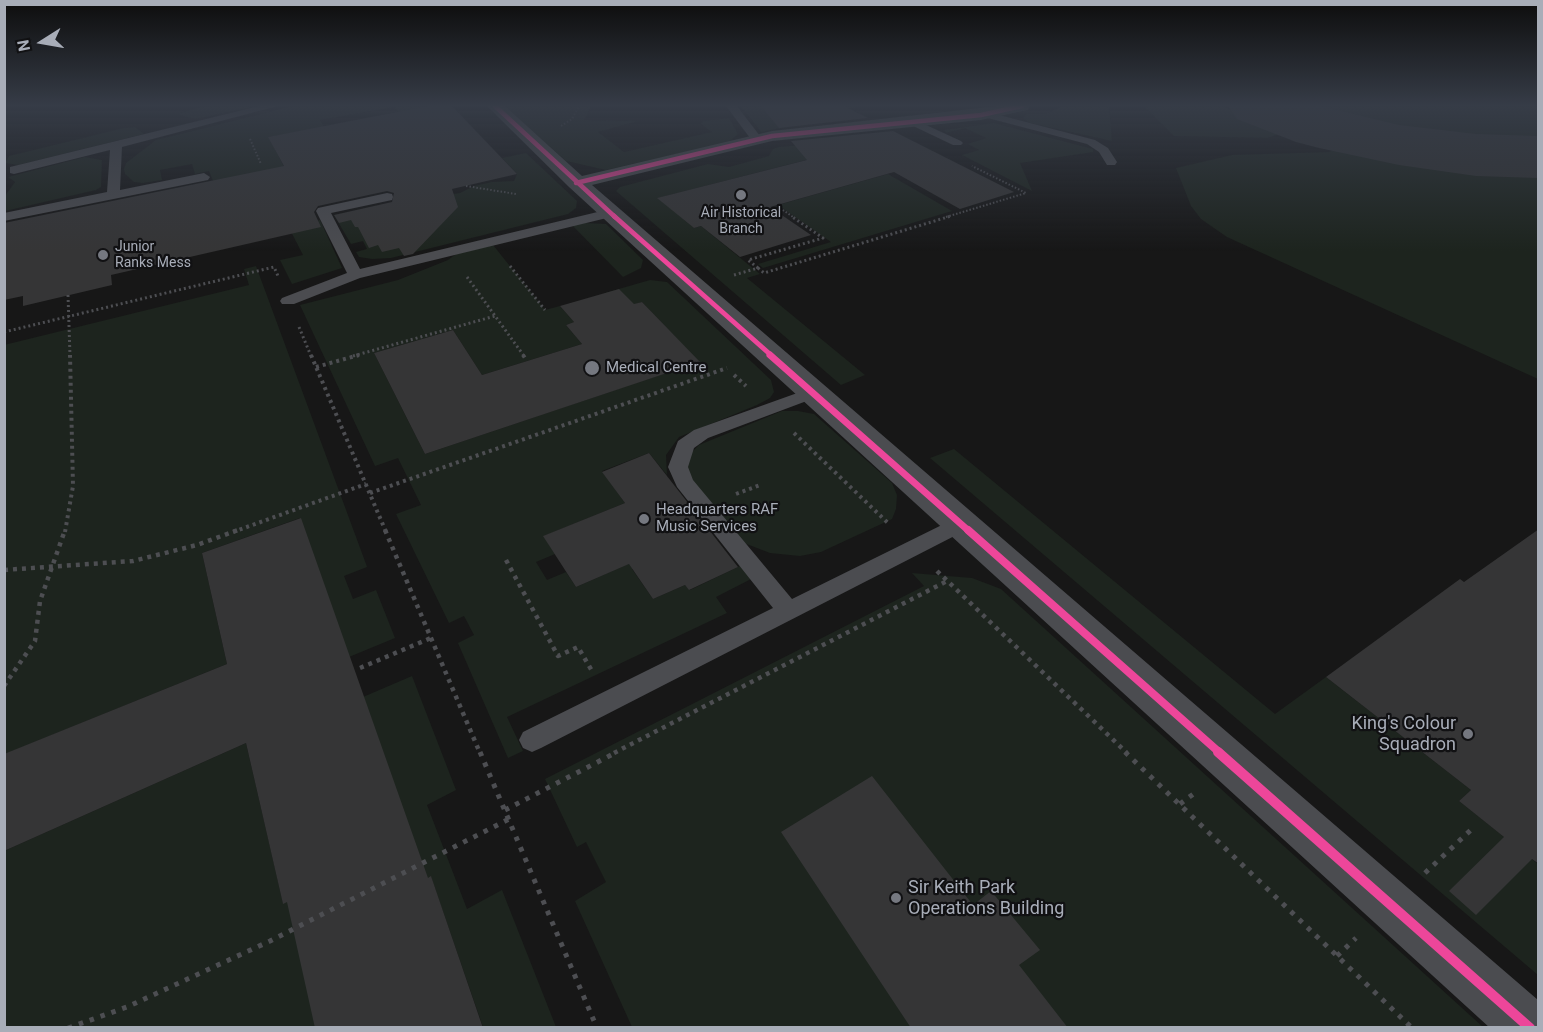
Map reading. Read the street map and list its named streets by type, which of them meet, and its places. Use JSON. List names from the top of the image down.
{
  "places": [
    "Air Historical Branch",
    "Junior Ranks Mess",
    "Medical Centre",
    "Headquarters RAF Music Services",
    "King's Colour Squadron",
    "Sir Keith Park Operations Building"
  ],
  "north": "left"
}
